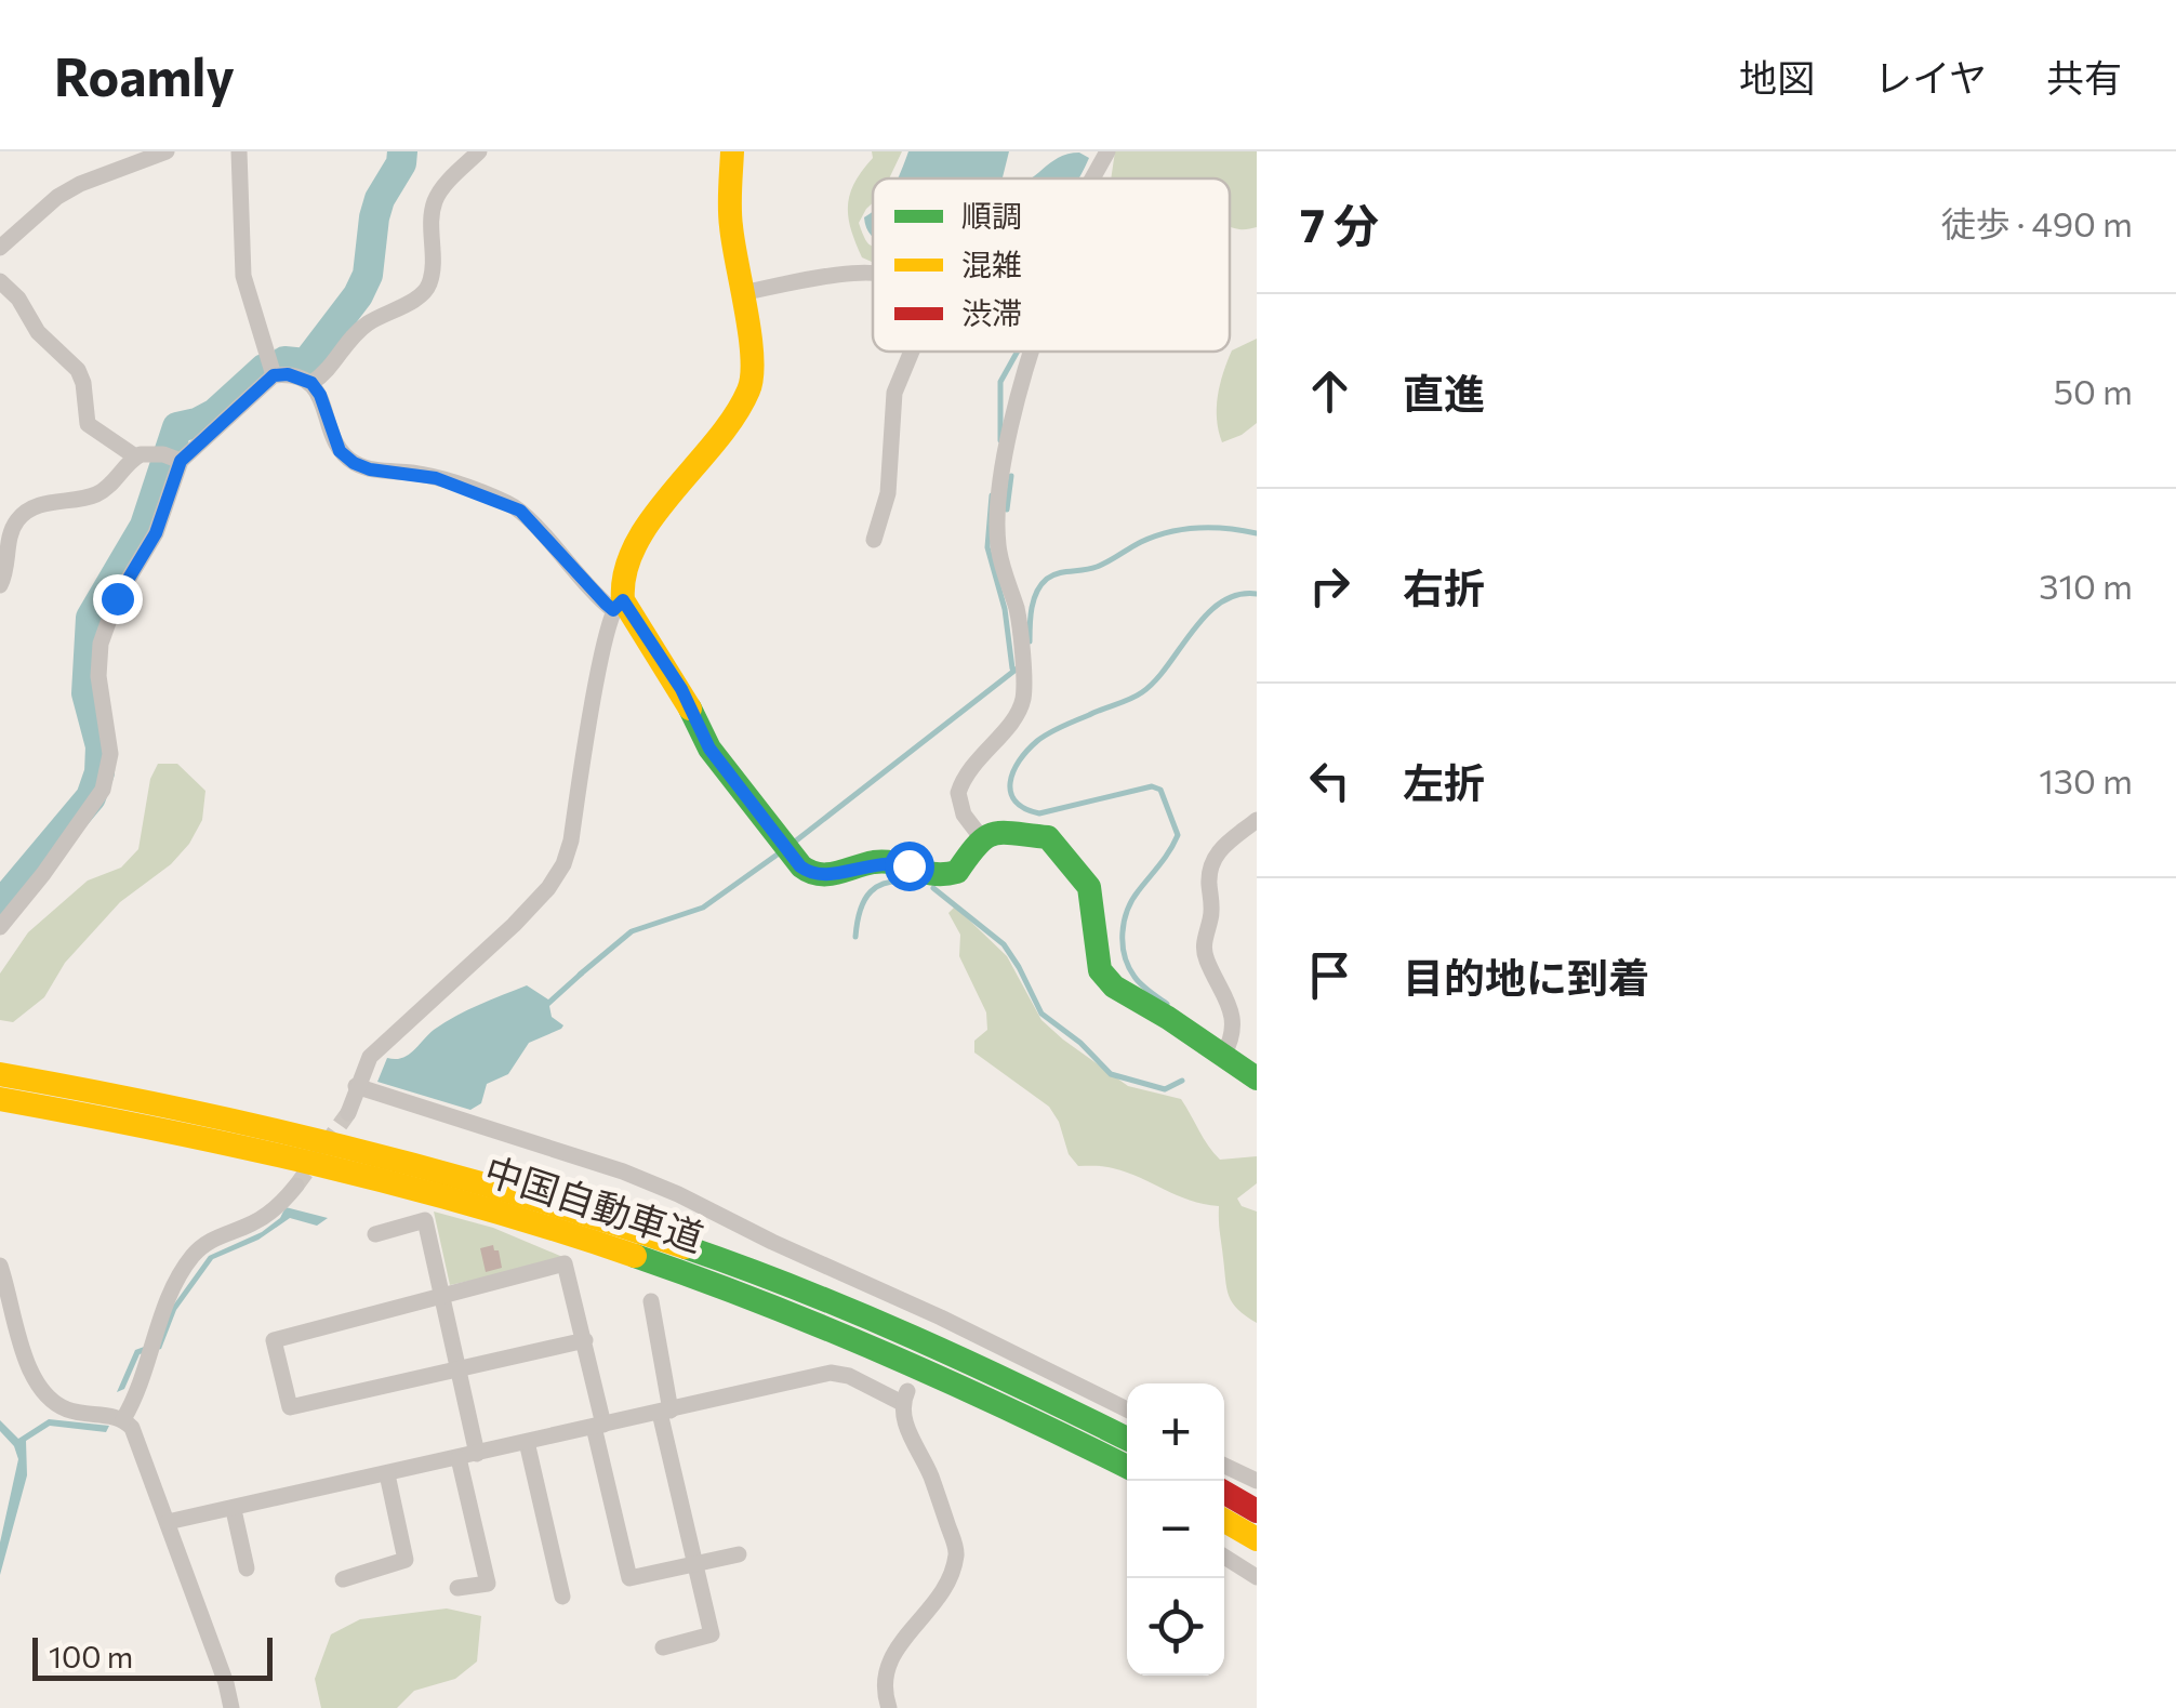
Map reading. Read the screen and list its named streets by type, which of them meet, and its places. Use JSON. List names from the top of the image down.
{
  "streets": {
    "main road": ["中国自動車道"]
  },
  "legend": ["順調", "混雑", "渋滞"],
  "scale_bar": "100 m",
  "page": {
    "header": "Roamly",
    "nav": ["地図", "レイヤ", "共有"],
    "heading": ["7 分", "徒歩 · 490 m"],
    "list": [
      ["直進", "50 m"],
      ["右折", "310 m"],
      ["左折", "130 m"],
      "目的地に到着"
    ],
    "map_buttons": ["+", "−"],
    "scale": "100 m"
  }
}
